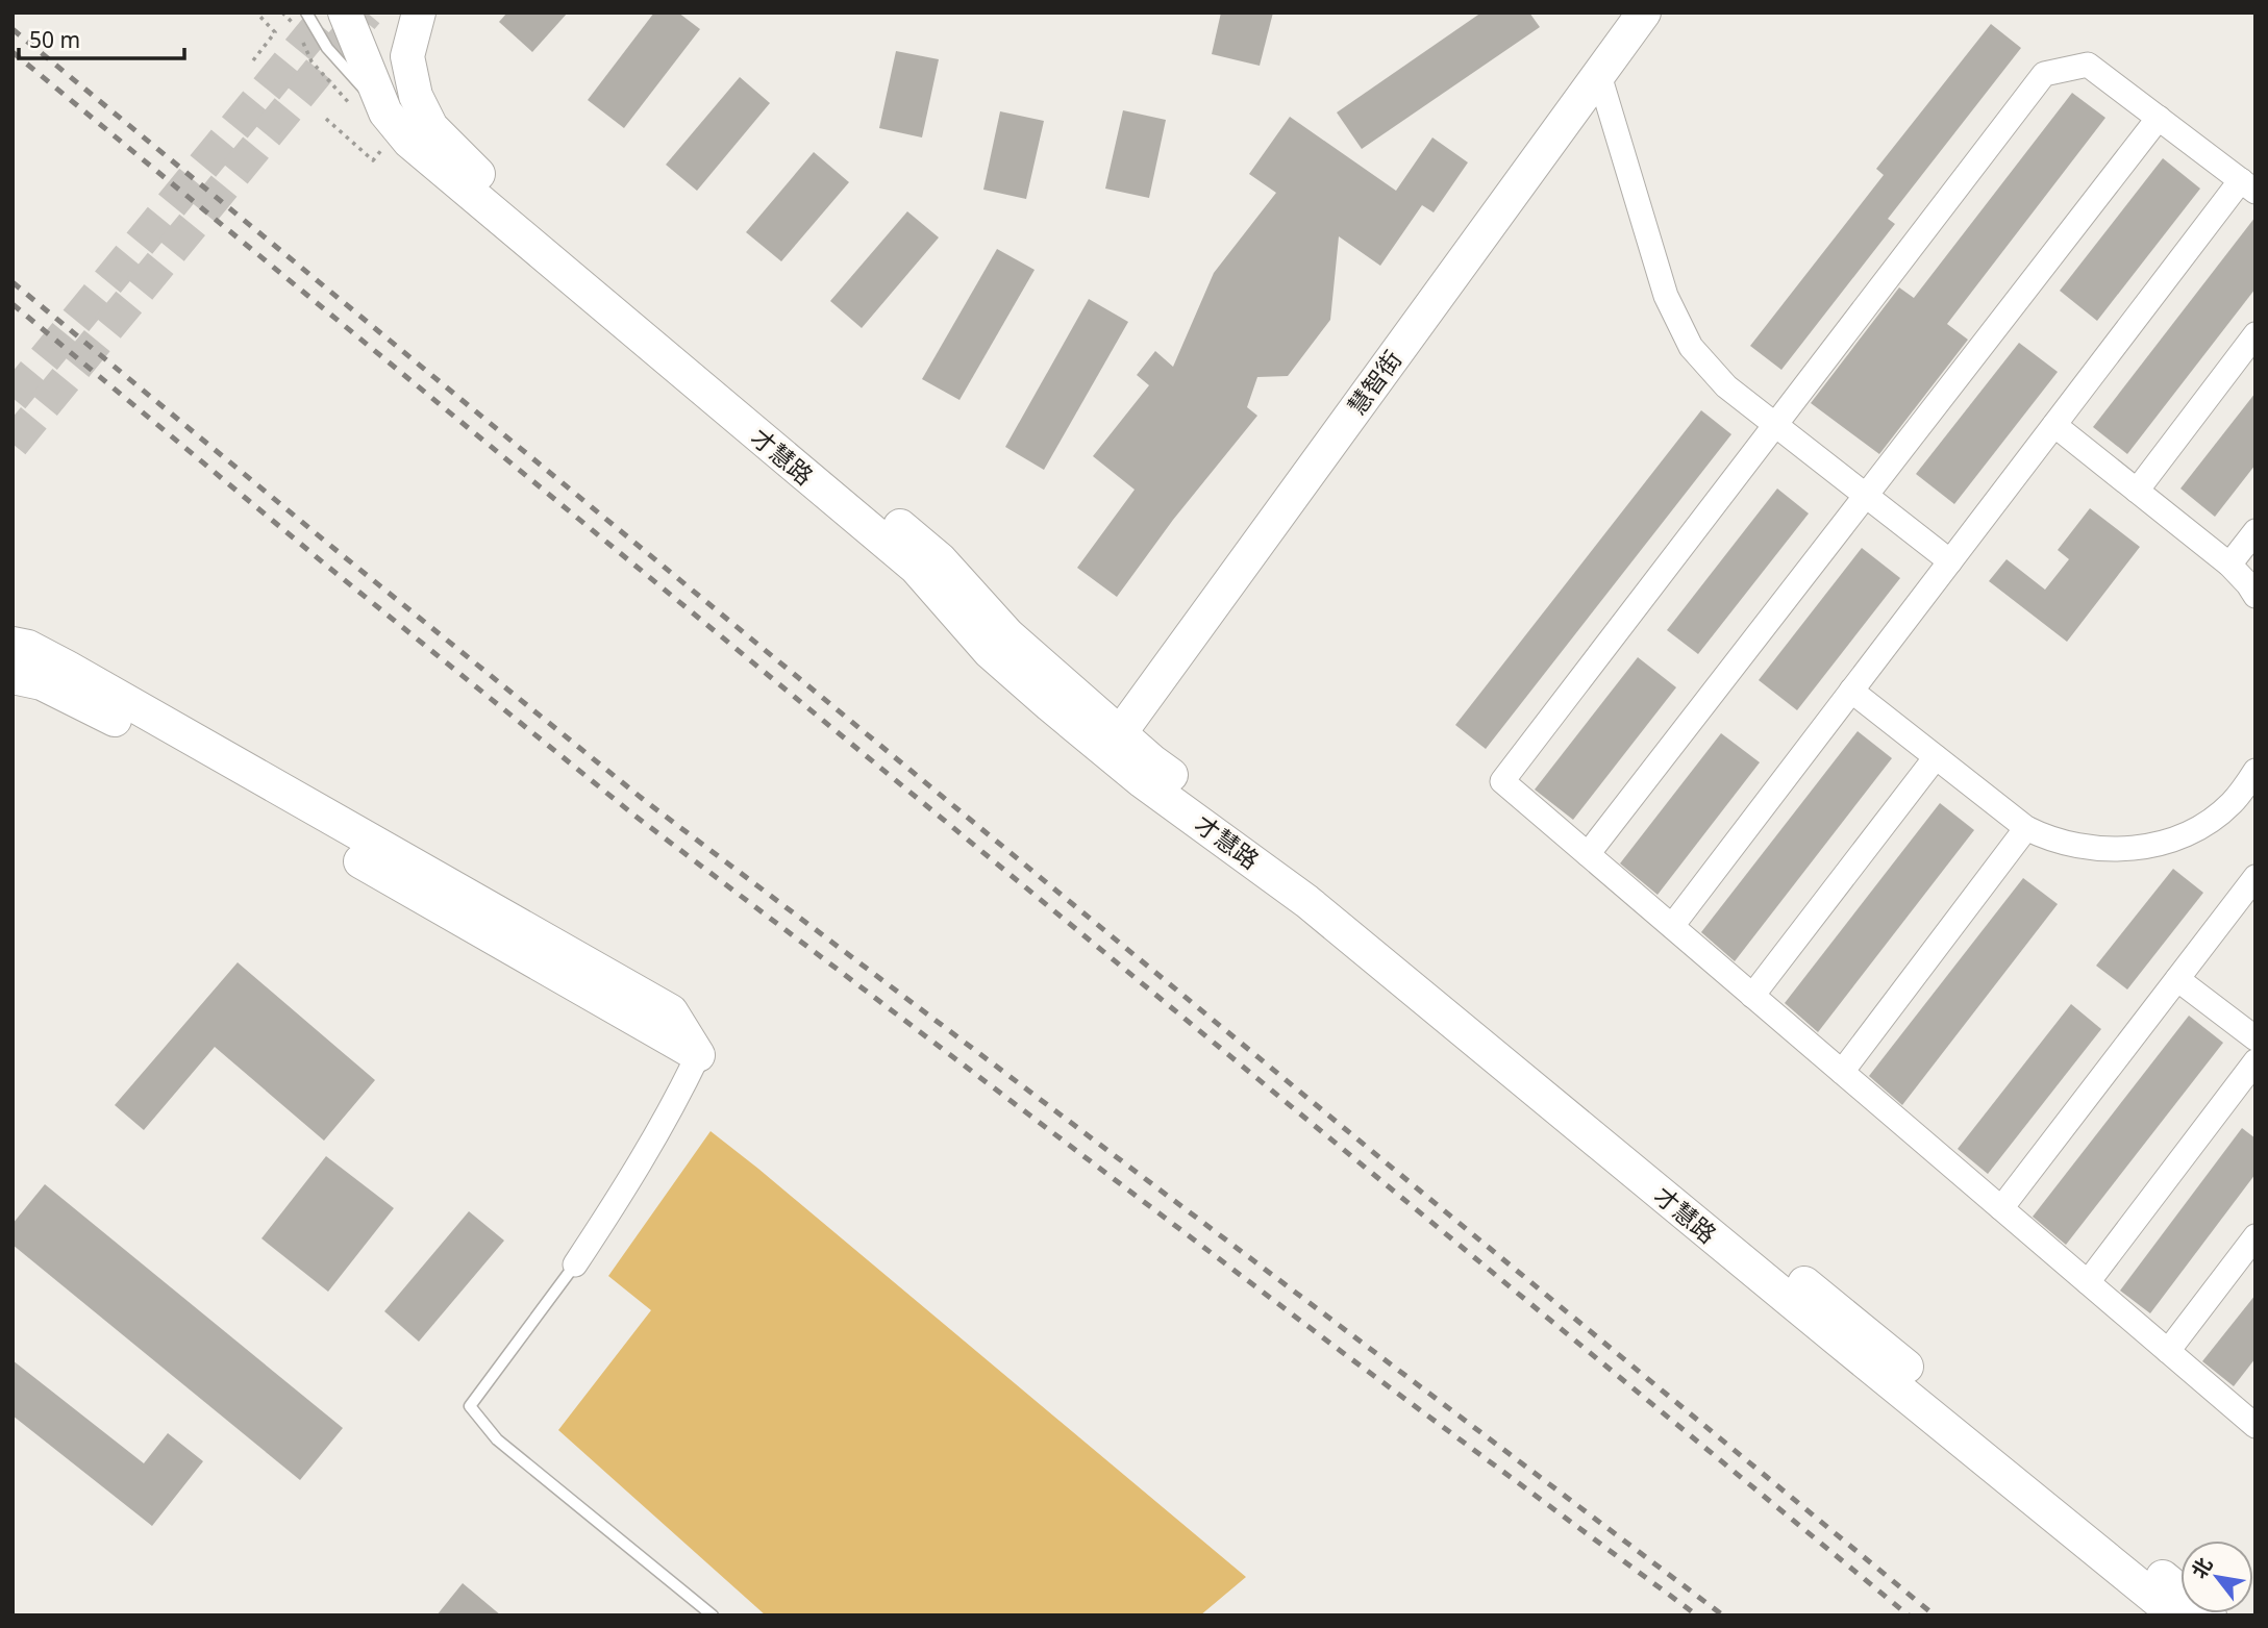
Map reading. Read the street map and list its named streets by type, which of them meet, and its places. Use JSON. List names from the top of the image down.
{
  "streets": {
    "street": ["慧智街", "才慧路"]
  },
  "crossings": [
    ["慧智街", "才慧路"]
  ],
  "scale_bar": "50 m",
  "north": "top left"
}
